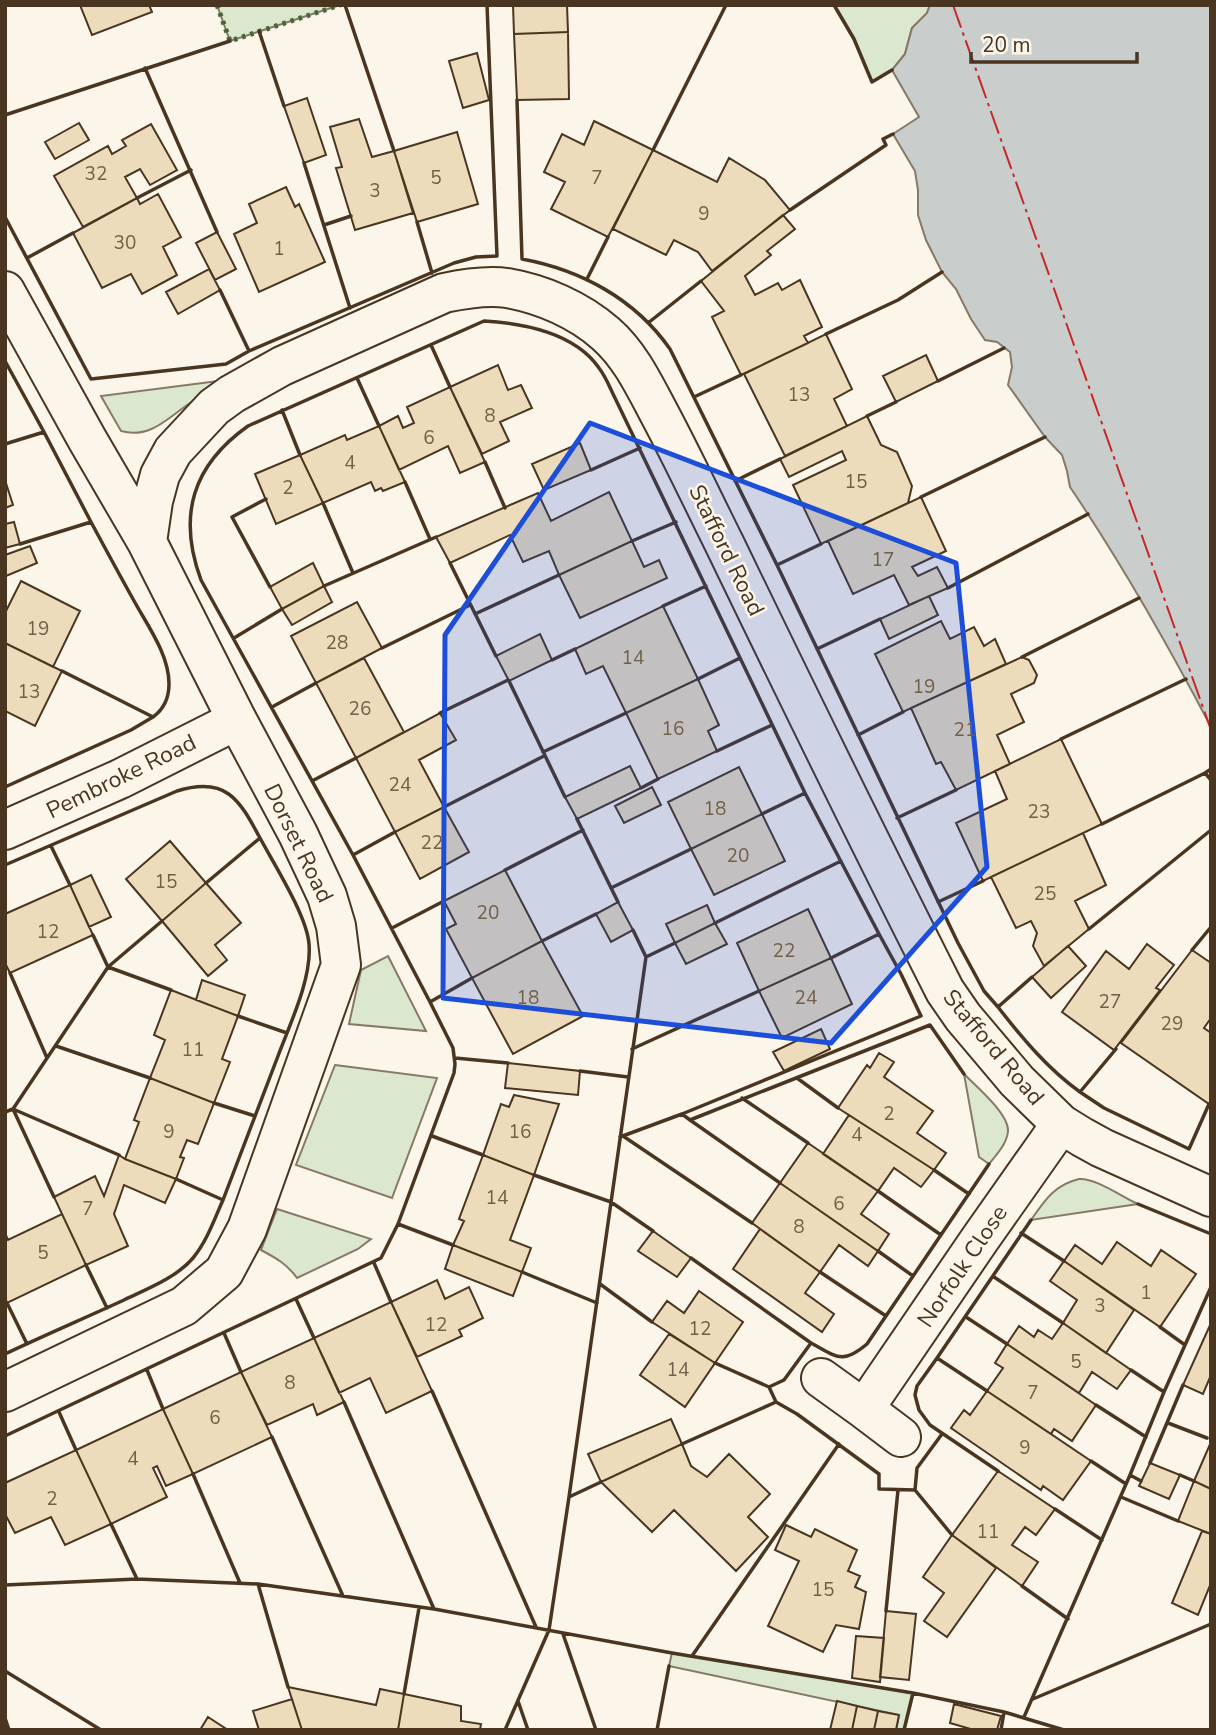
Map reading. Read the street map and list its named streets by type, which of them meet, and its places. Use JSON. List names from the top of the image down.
{
  "streets": {
    "street": [
      "Stafford Road",
      "Pembroke Road",
      "Dorset Road",
      "Norfolk Close"
    ]
  },
  "crossings": [
    ["Stafford Road", "Dorset Road"],
    ["Stafford Road", "Norfolk Close"],
    ["Pembroke Road", "Dorset Road"]
  ],
  "house_numbers": [
    "32",
    "5",
    "7",
    "3",
    "9",
    "30",
    "1",
    "13",
    "8",
    "6",
    "4",
    "15",
    "2",
    "17",
    "19",
    "28",
    "14",
    "19",
    "13",
    "26",
    "16",
    "21",
    "24",
    "18",
    "23",
    "22",
    "20",
    "15",
    "25",
    "20",
    "12",
    "22",
    "18",
    "24",
    "27",
    "29",
    "11",
    "2",
    "9",
    "16",
    "4",
    "14",
    "6",
    "7",
    "8",
    "5",
    "1",
    "3",
    "12",
    "12",
    "5",
    "14",
    "8",
    "7",
    "6",
    "9",
    "4",
    "2",
    "11",
    "15"
  ],
  "scale_bar": "20 m"
}
